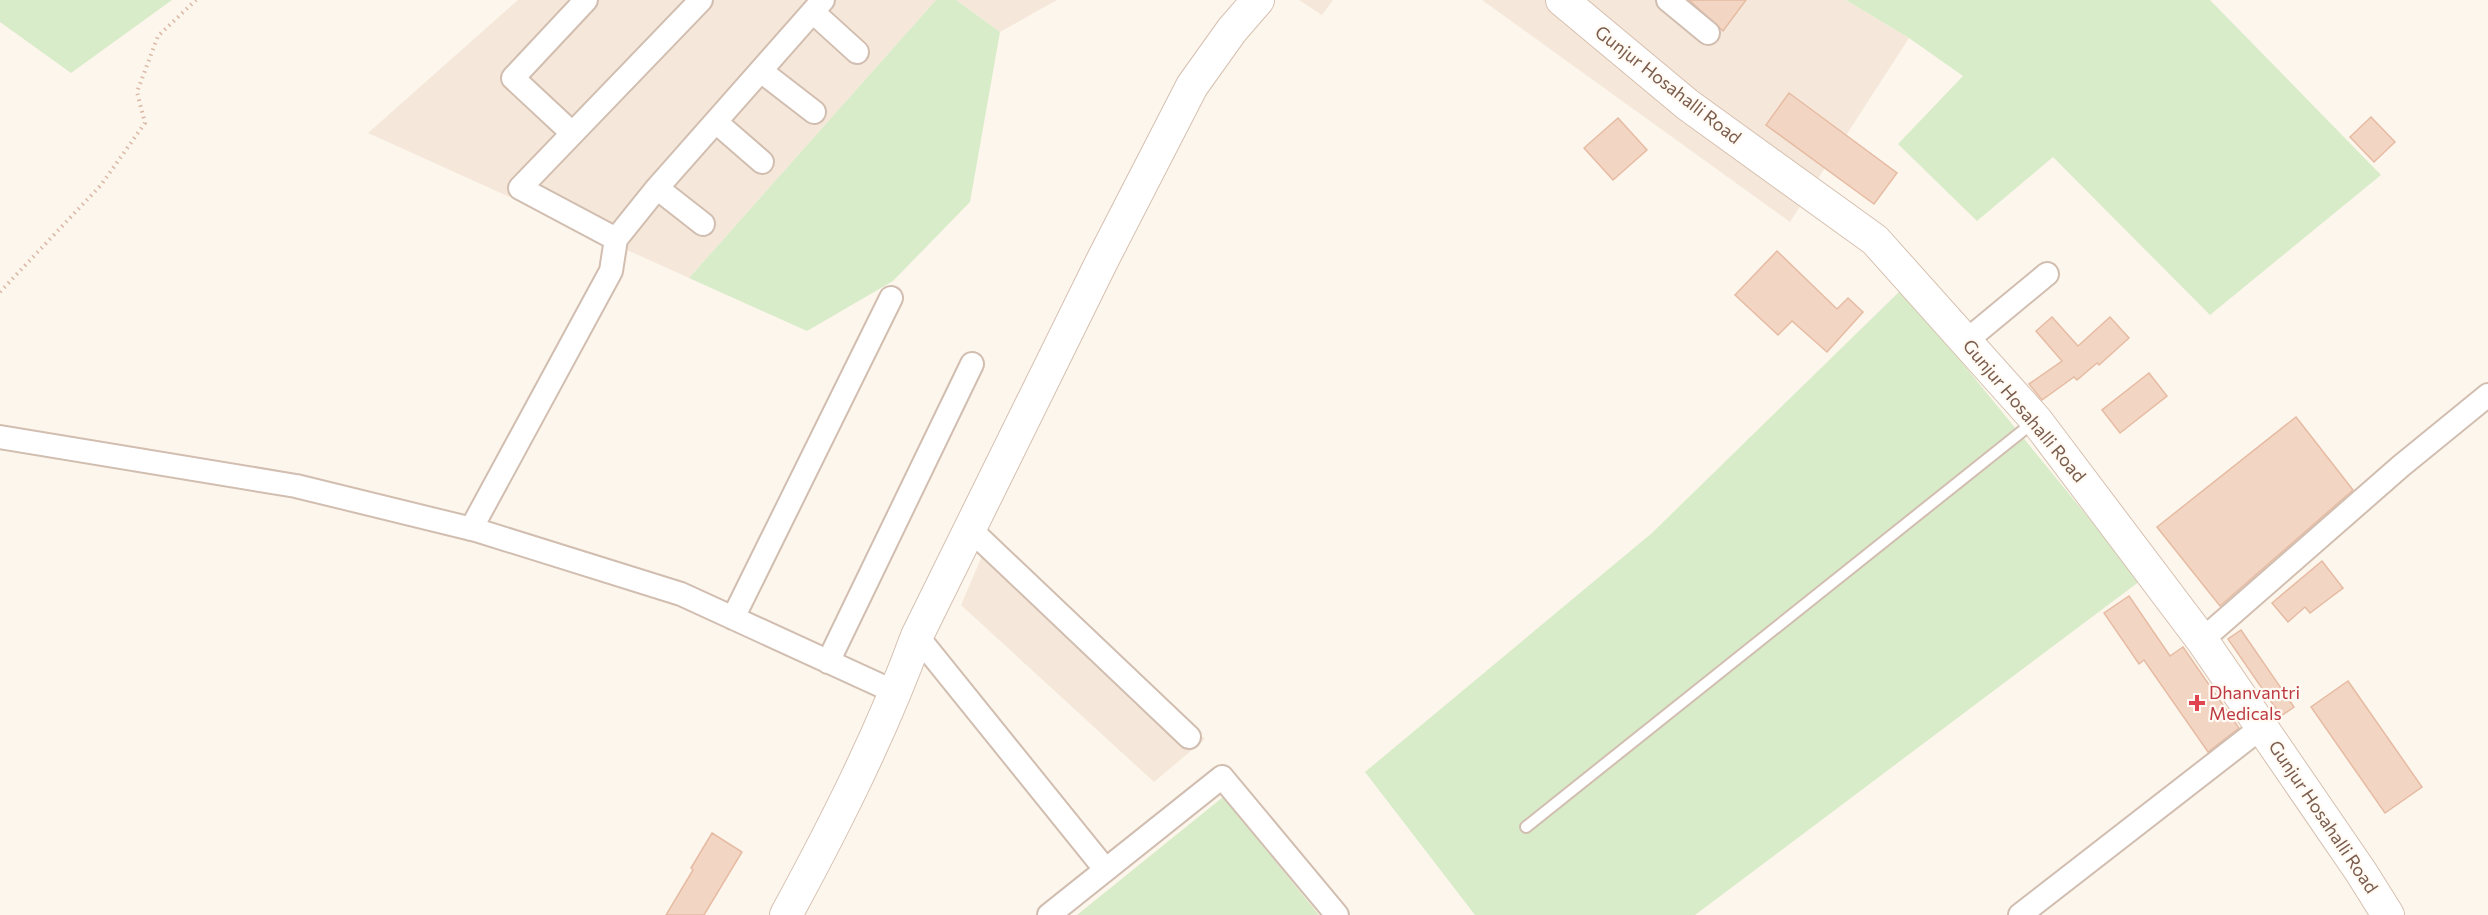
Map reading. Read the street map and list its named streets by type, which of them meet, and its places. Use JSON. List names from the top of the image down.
{
  "streets": {
    "street": ["Gunjur Hosahalli Road"]
  },
  "places": {
    "health": ["Dhanvantri Medicals"]
  }
}
